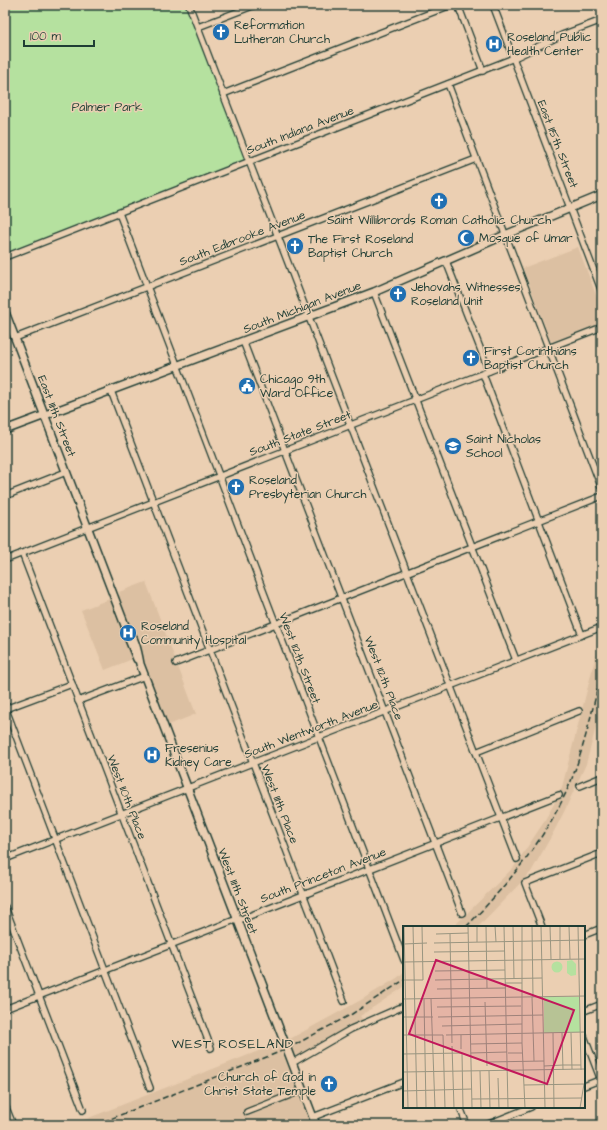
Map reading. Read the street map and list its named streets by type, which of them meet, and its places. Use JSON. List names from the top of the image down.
{
  "streets": {
    "main road": ["South Michigan Avenue", "East 111th Street", "West 111th Street"],
    "street": [
      "South Indiana Avenue",
      "East 115th Street",
      "South Edbrooke Avenue",
      "South State Street",
      "West 112th Street",
      "West 112th Place",
      "South Wentworth Avenue",
      "West 110th Place",
      "West 111th Place",
      "South Princeton Avenue"
    ]
  },
  "crossings": [
    ["South Indiana Avenue", "East 115th Street"],
    ["South Indiana Avenue", "West 112th Street"],
    ["East 115th Street", "South Michigan Avenue"],
    ["South Edbrooke Avenue", "East 111th Street"],
    ["South Edbrooke Avenue", "West 112th Street"],
    ["South Michigan Avenue", "East 111th Street"],
    ["South Michigan Avenue", "West 112th Street"],
    ["South Michigan Avenue", "West 112th Place"],
    ["South Michigan Avenue", "West 111th Place"],
    ["East 111th Street", "South State Street"],
    ["East 111th Street", "West 111th Street"],
    ["South State Street", "West 112th Street"],
    ["South State Street", "West 112th Place"],
    ["South State Street", "West 110th Place"],
    ["South State Street", "West 111th Place"],
    ["South State Street", "West 111th Street"],
    ["West 112th Street", "South Wentworth Avenue"],
    ["West 112th Street", "South Princeton Avenue"],
    ["West 112th Place", "South Wentworth Avenue"],
    ["West 112th Place", "South Princeton Avenue"],
    ["South Wentworth Avenue", "West 110th Place"],
    ["South Wentworth Avenue", "West 111th Place"],
    ["South Wentworth Avenue", "West 111th Street"],
    ["West 110th Place", "South Princeton Avenue"],
    ["West 111th Place", "South Princeton Avenue"],
    ["South Princeton Avenue", "West 111th Street"]
  ],
  "districts": ["WEST ROSELAND"],
  "parks": ["Palmer Park"],
  "places": {
    "church": [
      "Reformation Lutheran Church",
      "Saint Willibrords Roman Catholic Church",
      "The First Roseland Baptist Church",
      "Jehovahs Witnesses Roseland Unit",
      "First Corinthians Baptist Church",
      "Roseland Presbyterian Church",
      "Church of God in Christ State Temple"
    ],
    "hospital": ["Roseland Public Health Center", "Roseland Community Hospital", "Fresenius Kidney Care"],
    "mosque": ["Mosque of Umar"],
    "public building": ["Chicago 9th Ward Office"],
    "school or university": ["Saint Nicholas School"]
  },
  "scale_bar": "100 m"
}
